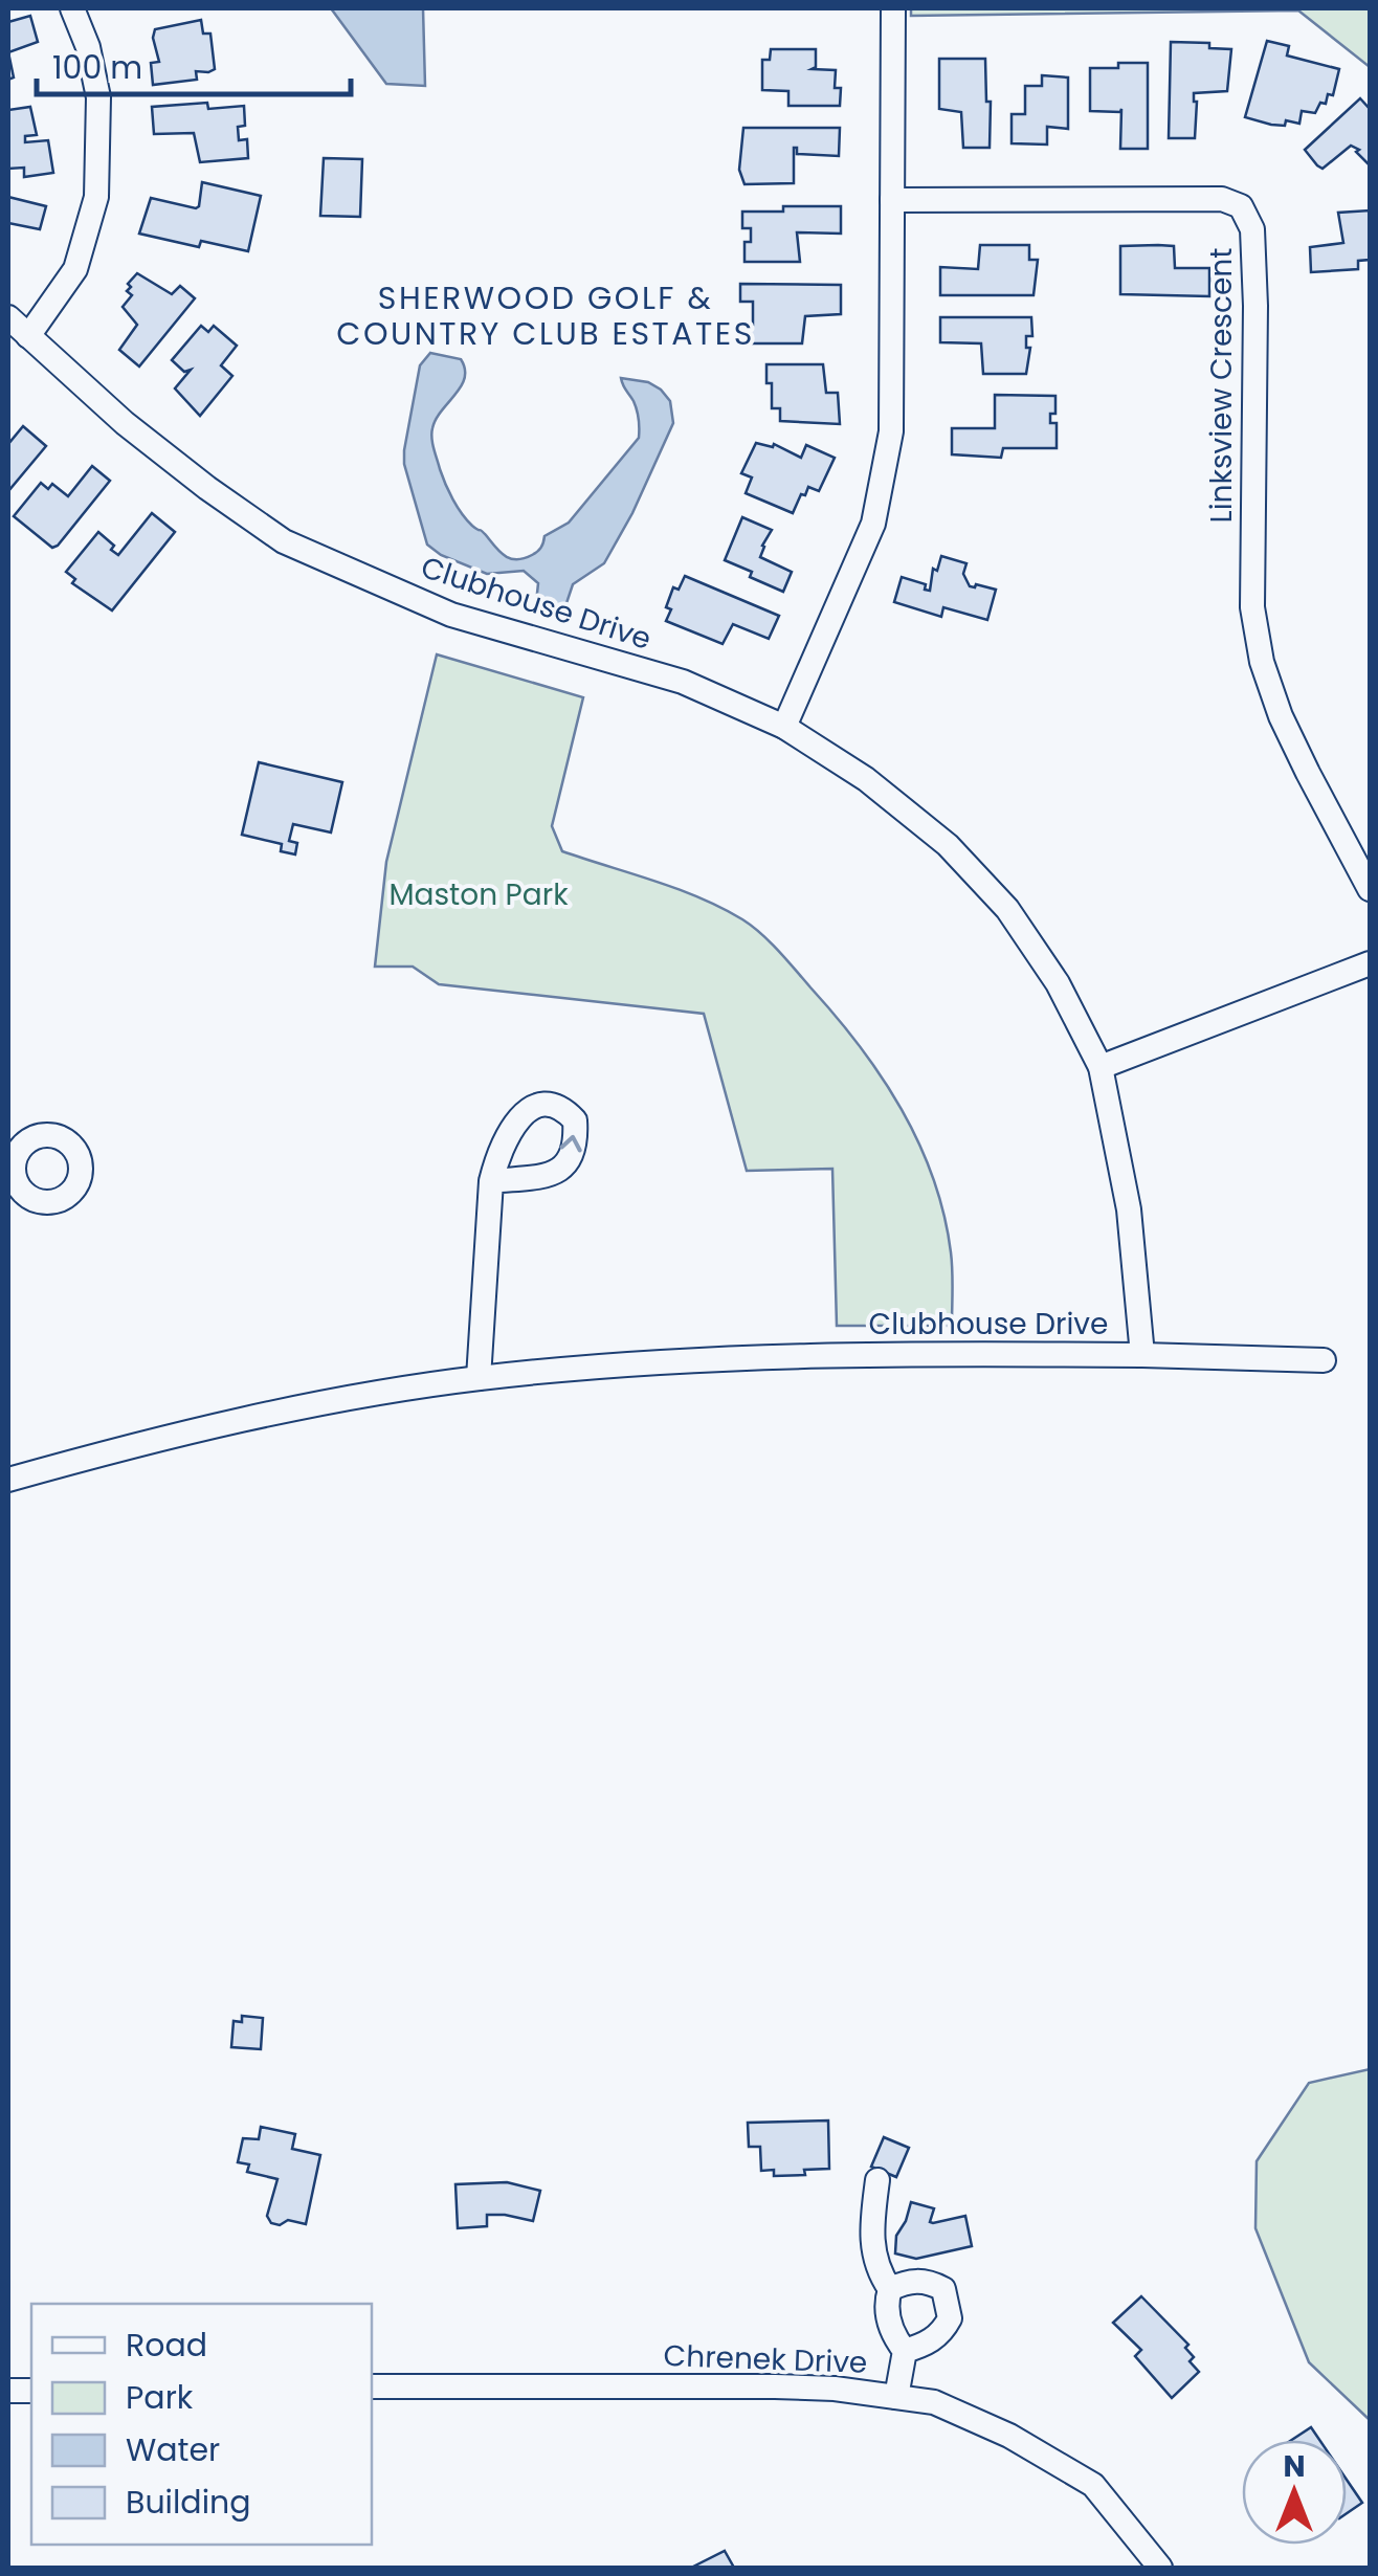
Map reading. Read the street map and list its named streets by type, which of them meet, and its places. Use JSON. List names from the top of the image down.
{
  "streets": {
    "street": ["Linksview Crescent", "Clubhouse Drive", "Chrenek Drive"]
  },
  "districts": ["SHERWOOD GOLF & COUNTRY CLUB ESTATES"],
  "parks": ["Maston Park"],
  "legend": [
    "Road",
    "Park",
    "Water",
    "Building"
  ],
  "scale_bar": "100 m",
  "north": "top"
}
